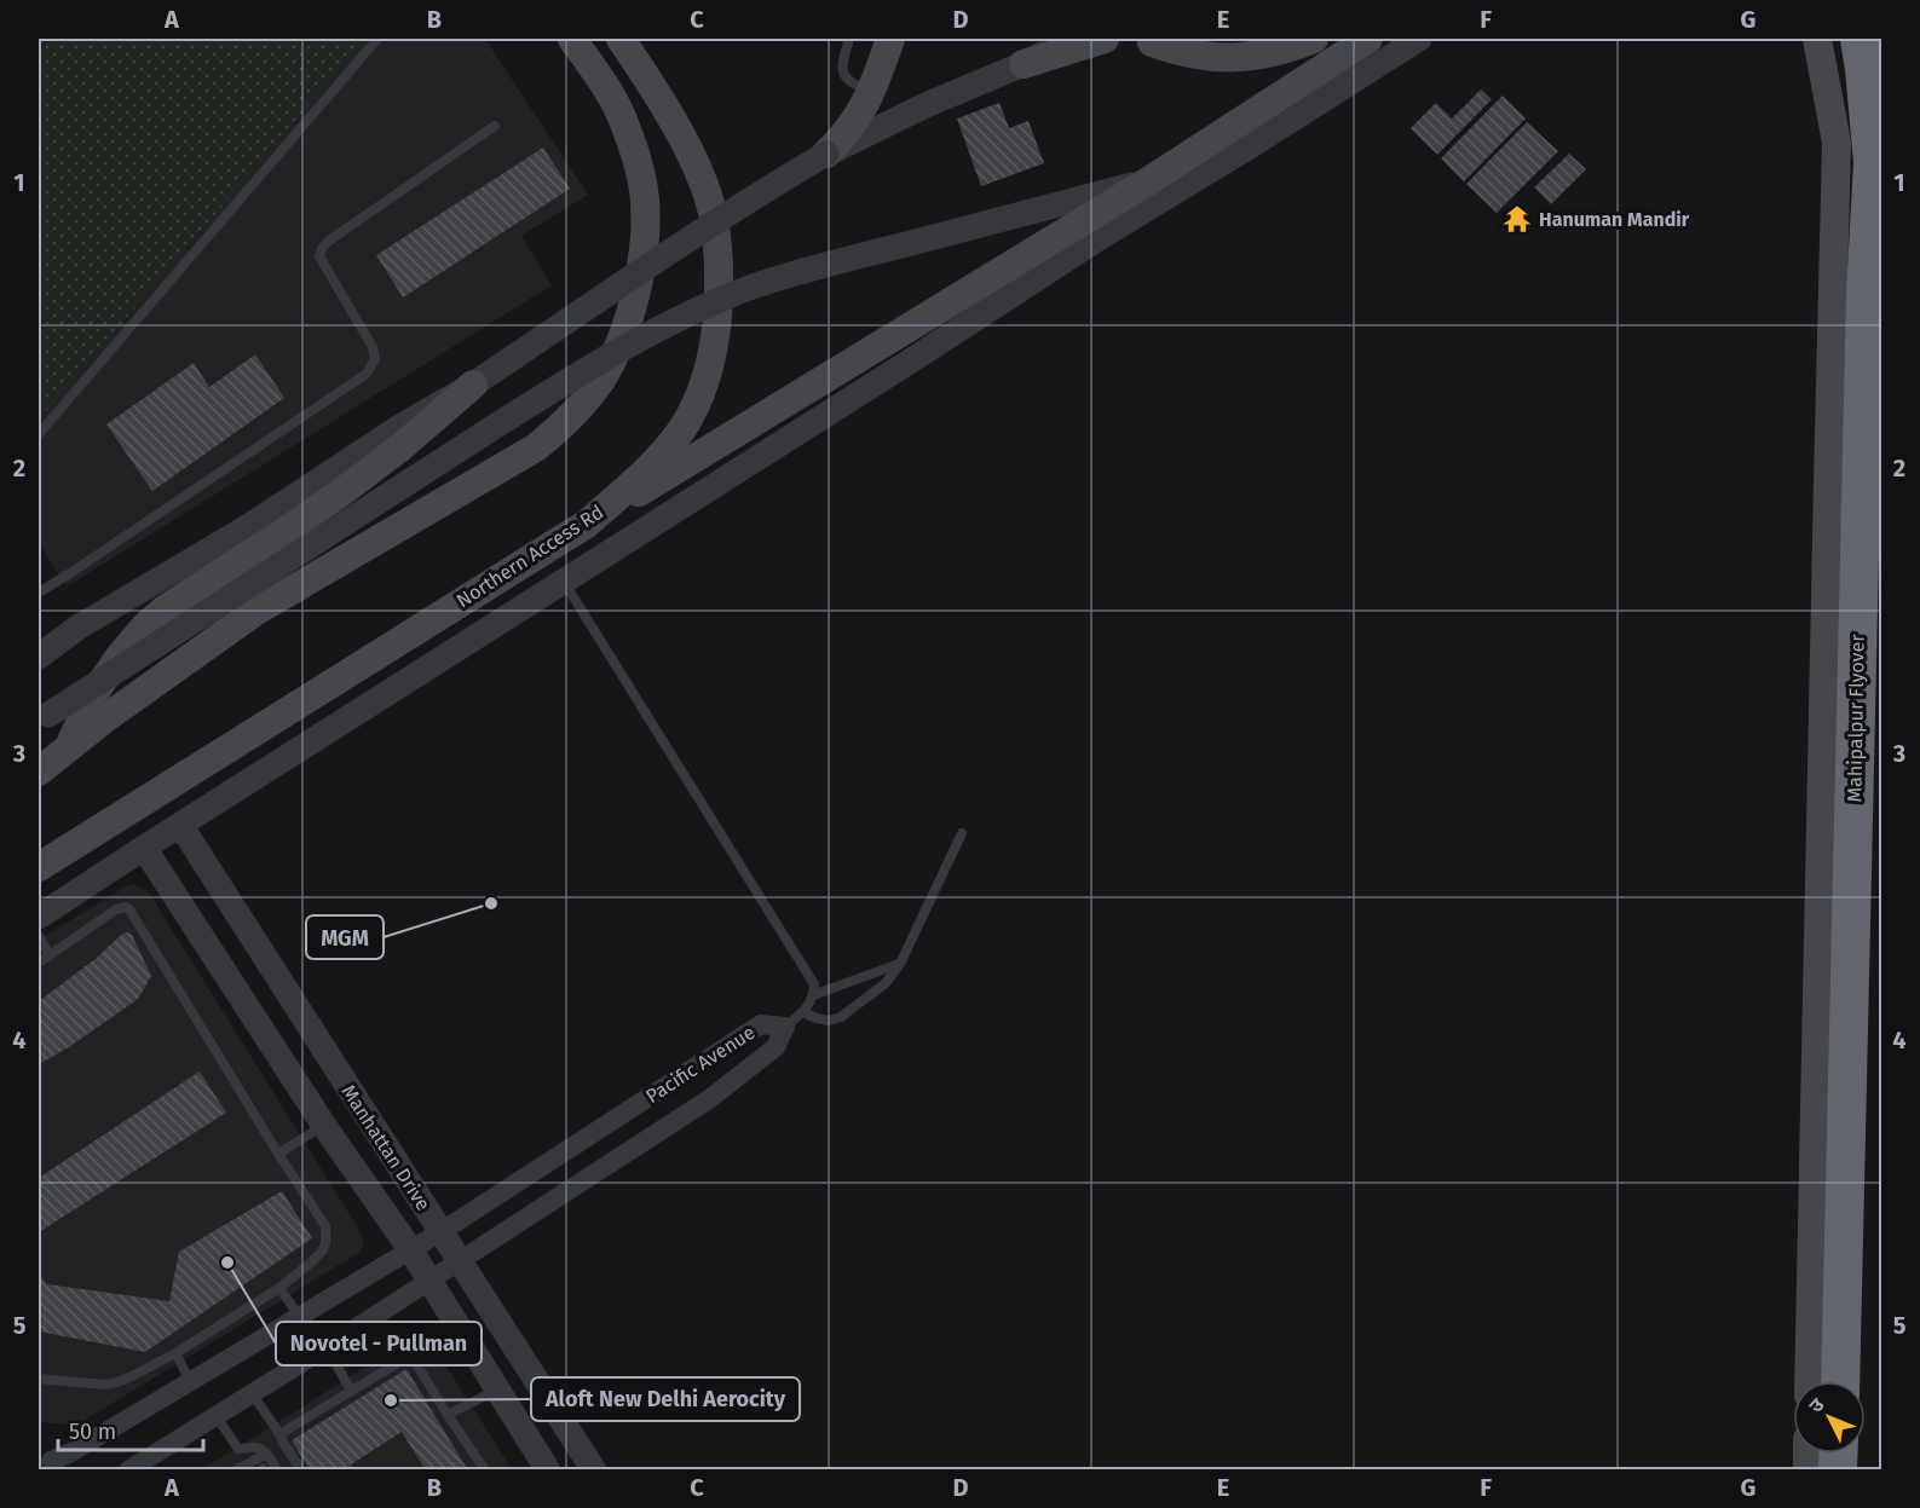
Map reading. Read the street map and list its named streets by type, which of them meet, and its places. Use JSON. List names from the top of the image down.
{
  "streets": {
    "highway": ["Mahipalpur Flyover"],
    "main road": ["Northern Access Rd"],
    "street": ["Pacific Avenue", "Manhattan Drive"]
  },
  "crossings": [
    ["Pacific Avenue", "Manhattan Drive"]
  ],
  "places": {
    "temple": ["Hanuman Mandir"],
    "other": ["MGM", "Novotel - Pullman", "Aloft New Delhi Aerocity"]
  },
  "scale_bar": "50 m",
  "north": "top left",
  "grid": {
    "columns": [
      "A",
      "B",
      "C",
      "D",
      "E",
      "F",
      "G"
    ],
    "rows": [
      "1",
      "2",
      "3",
      "4",
      "5"
    ]
  }
}
